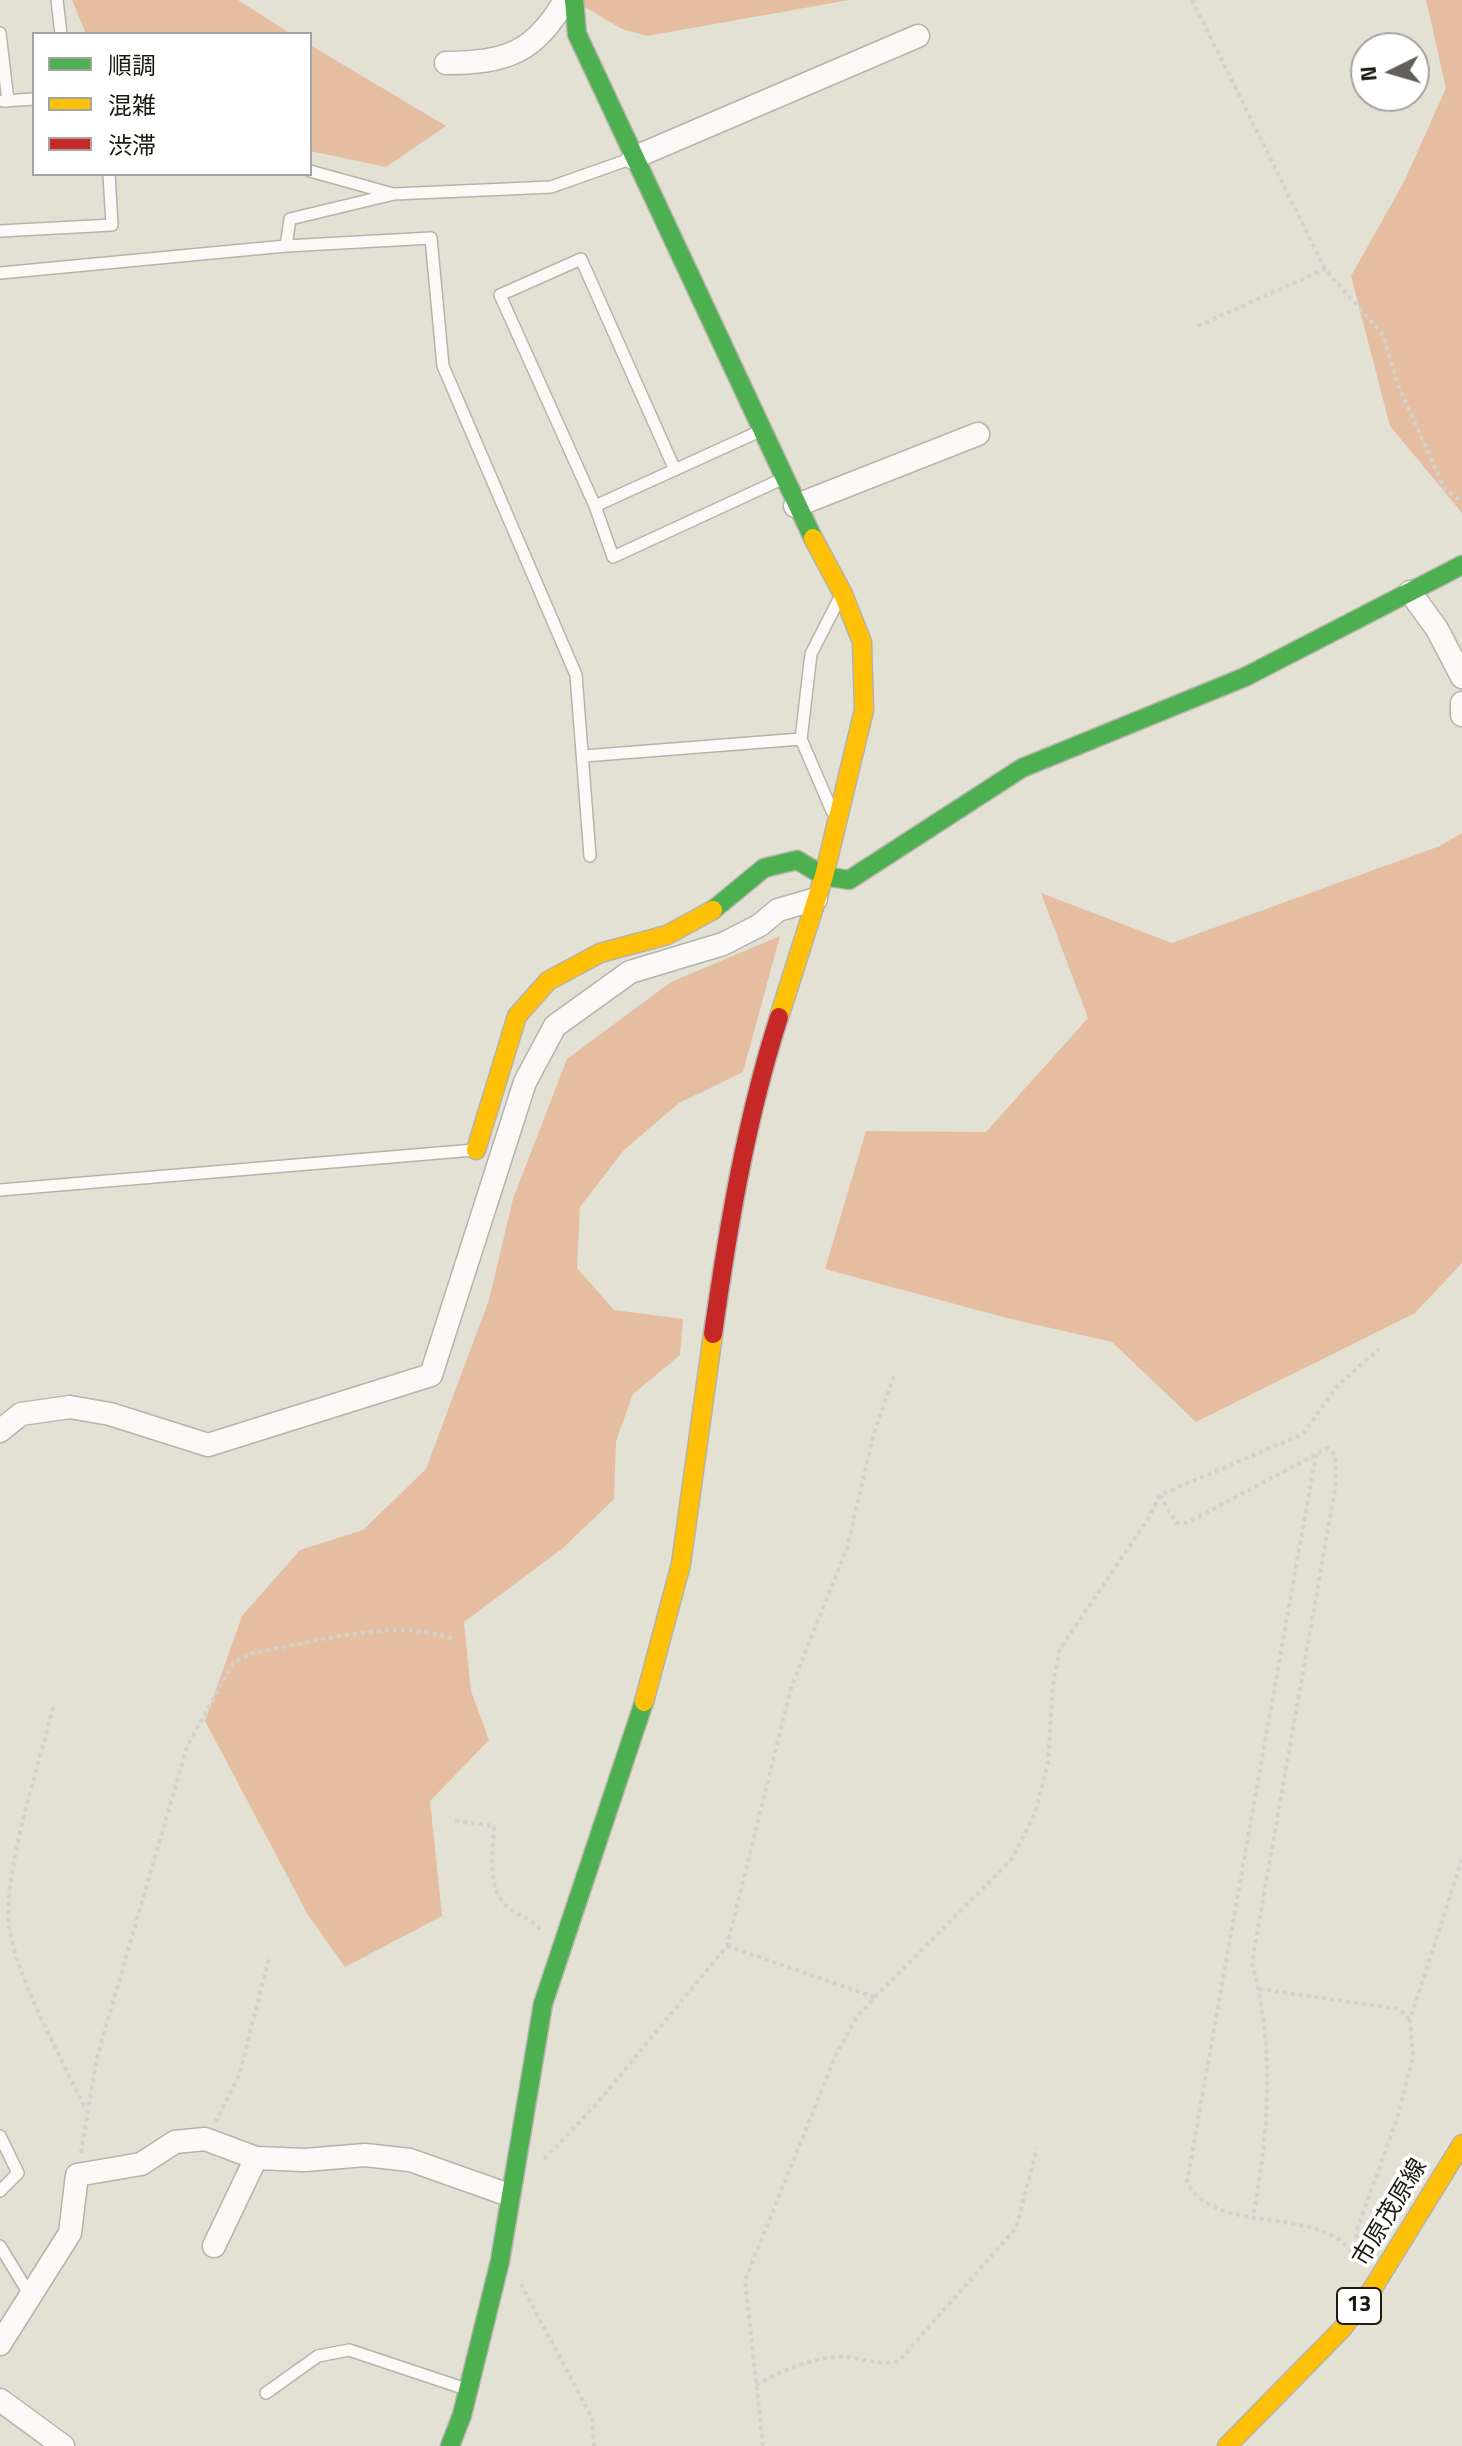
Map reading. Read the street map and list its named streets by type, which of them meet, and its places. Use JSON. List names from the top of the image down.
{
  "streets": {
    "street": ["市原茂原線", "13"]
  },
  "legend": ["順調", "混雑", "渋滞"],
  "north": "left"
}
